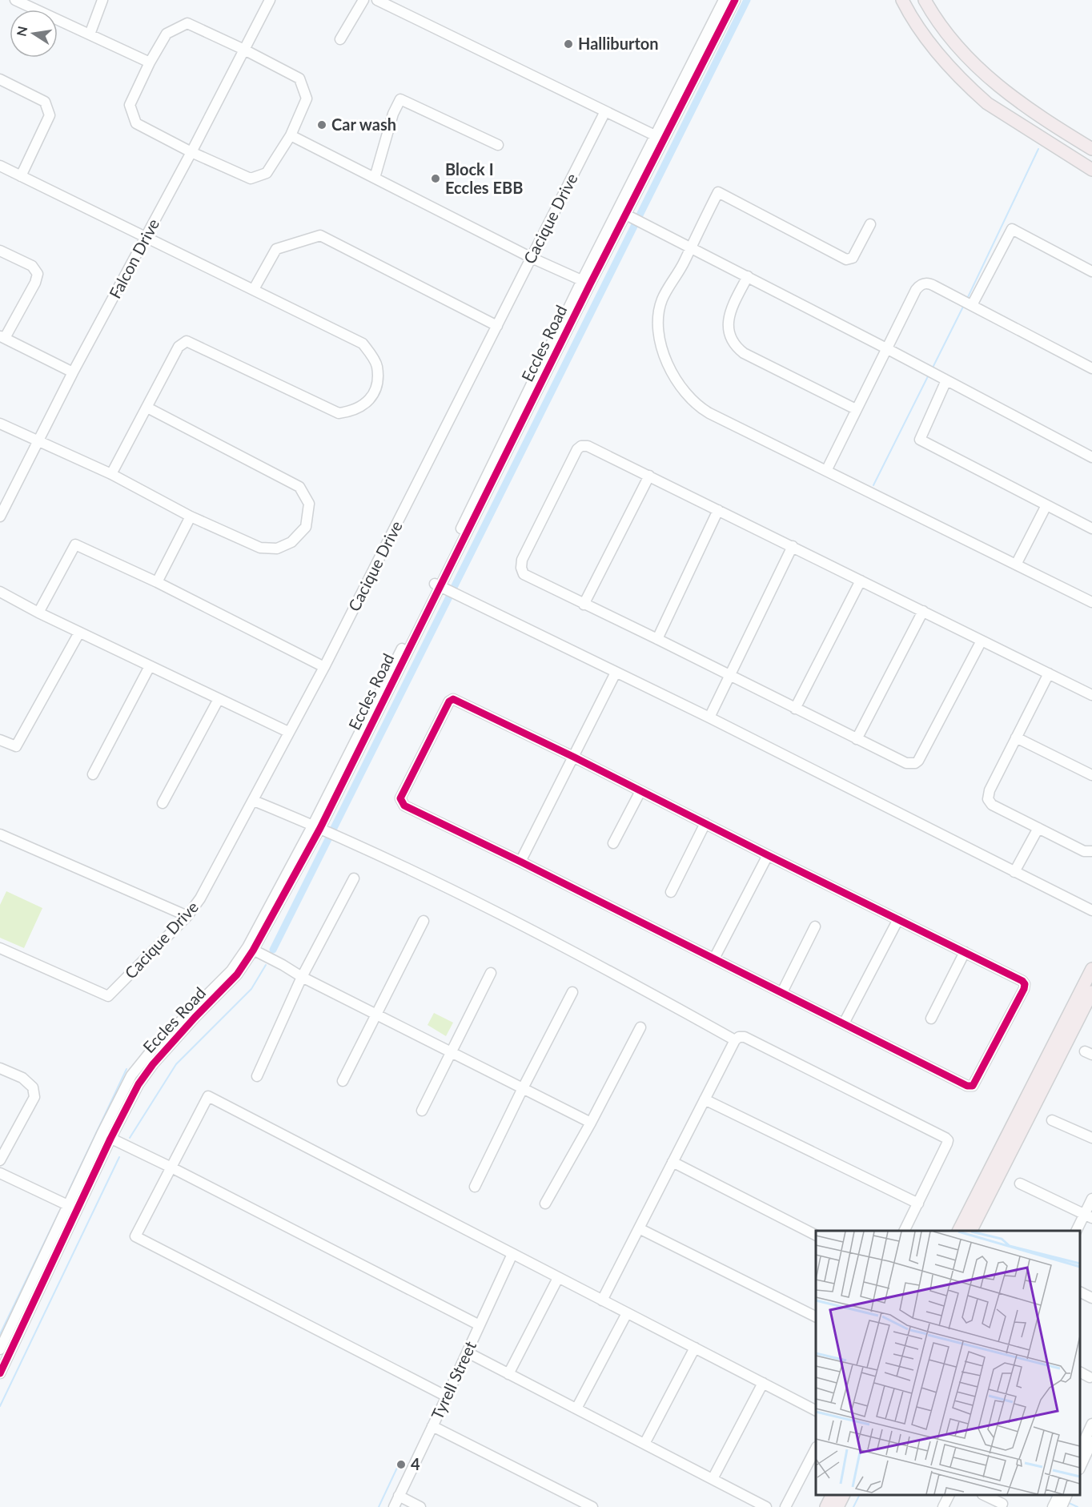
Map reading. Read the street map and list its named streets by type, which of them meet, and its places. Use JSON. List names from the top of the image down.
{
  "streets": {
    "street": [
      "Cacique Drive",
      "Falcon Drive",
      "Eccles Road",
      "Tyrell Street"
    ]
  },
  "places": [
    "Halliburton",
    "Car wash",
    "Block I Eccles EBB",
    "4"
  ],
  "north": "left"
}
